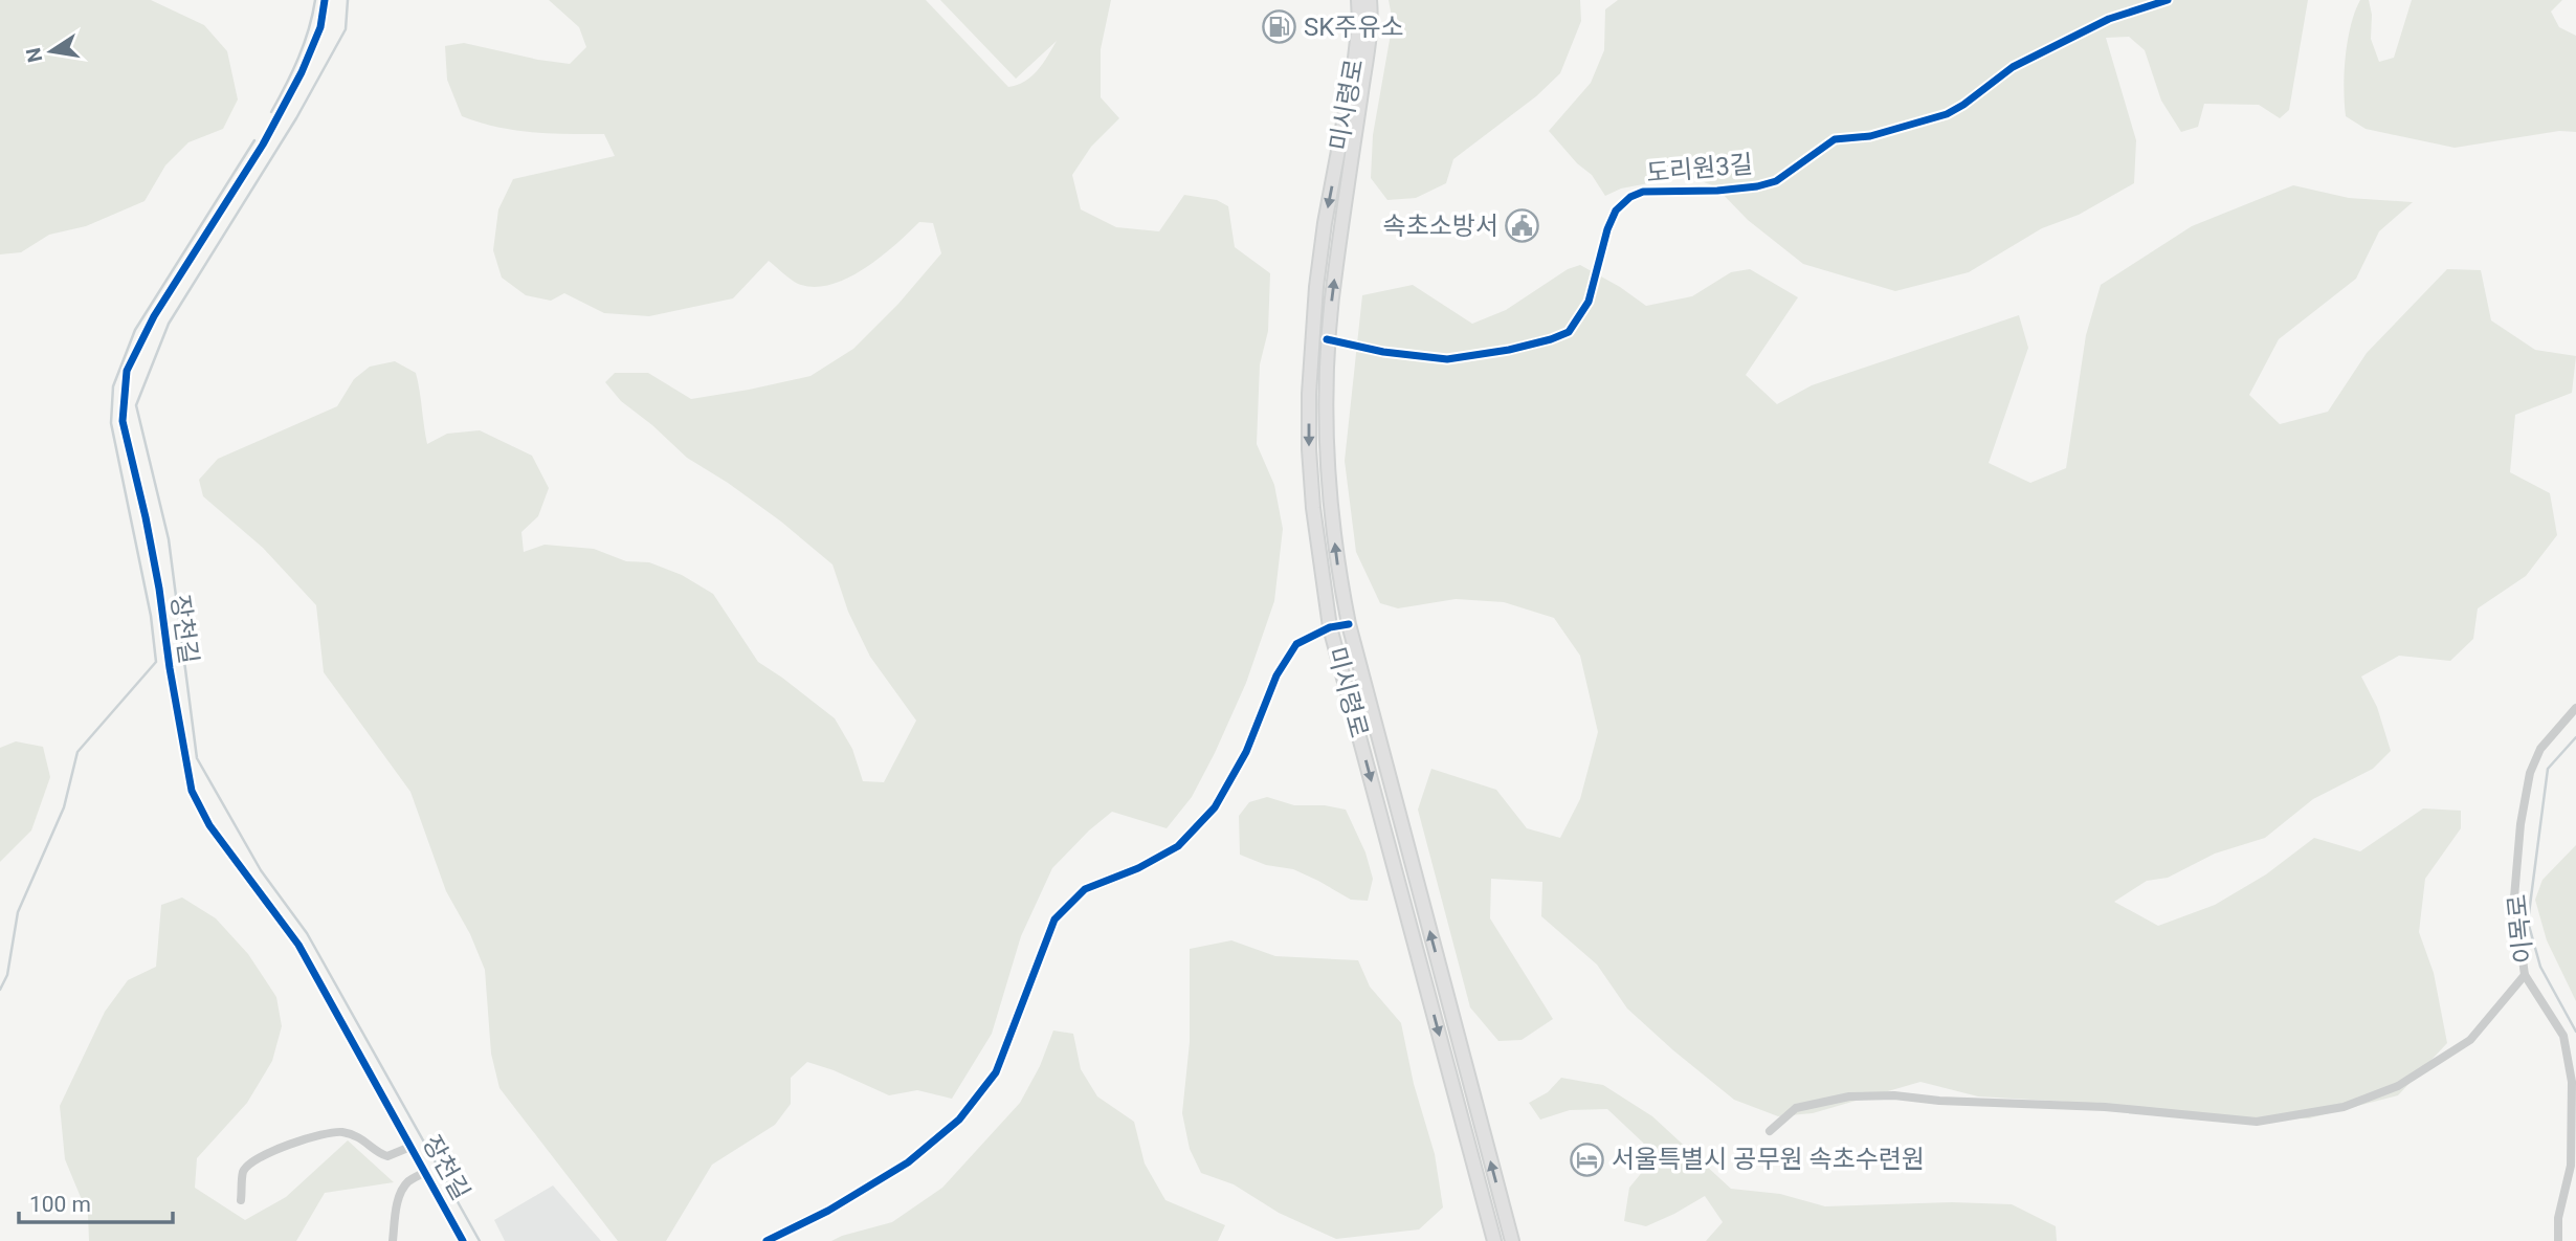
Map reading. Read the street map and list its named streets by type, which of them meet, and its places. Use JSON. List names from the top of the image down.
{
  "streets": {
    "main road": ["미시령로"],
    "street": ["도리원3길", "장천길", "이목로"]
  },
  "crossings": [
    ["미시령로", "도리원3길"]
  ],
  "places": {
    "fuel station": ["SK주유소"],
    "public building": ["속초소방서"],
    "hotel": ["서울특별시 공무원 속초수련원"]
  },
  "scale_bar": "100 m",
  "north": "left"
}
